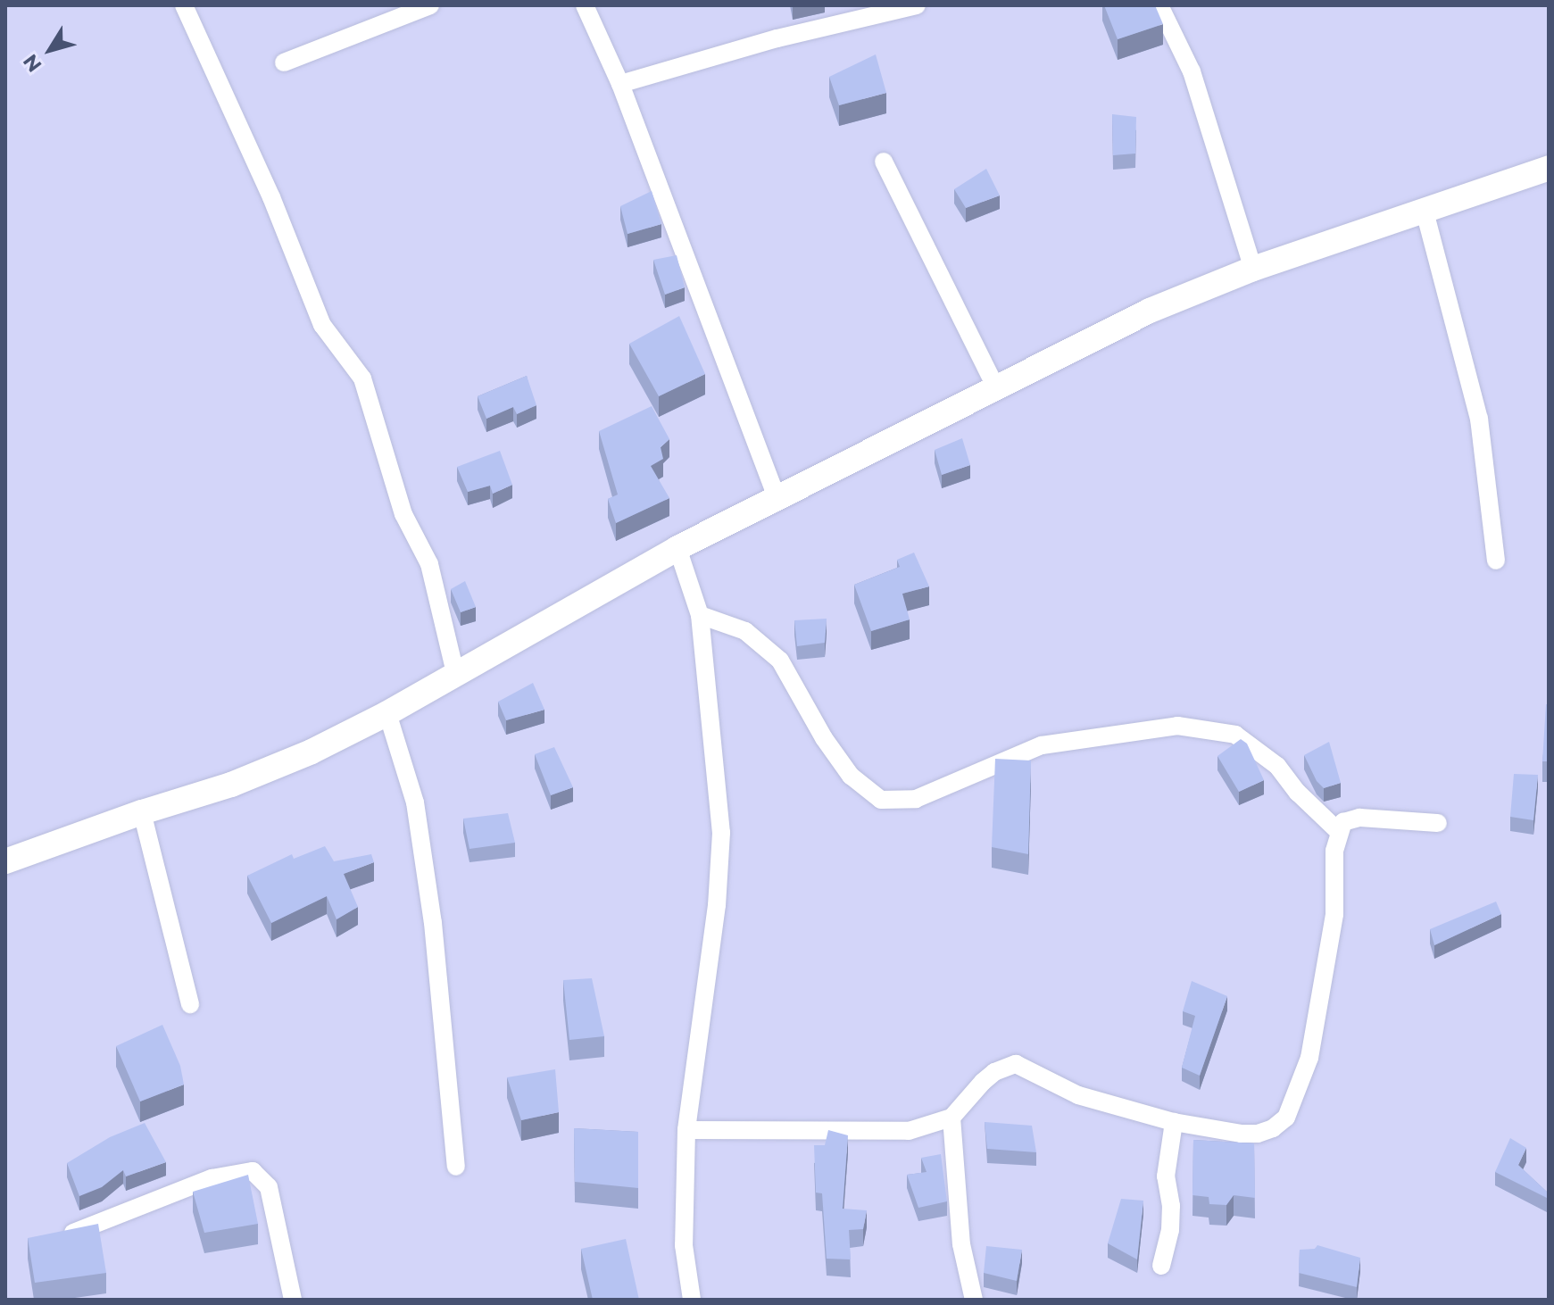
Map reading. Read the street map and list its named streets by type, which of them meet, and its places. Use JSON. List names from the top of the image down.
{
  "north": "bottom left"
}
